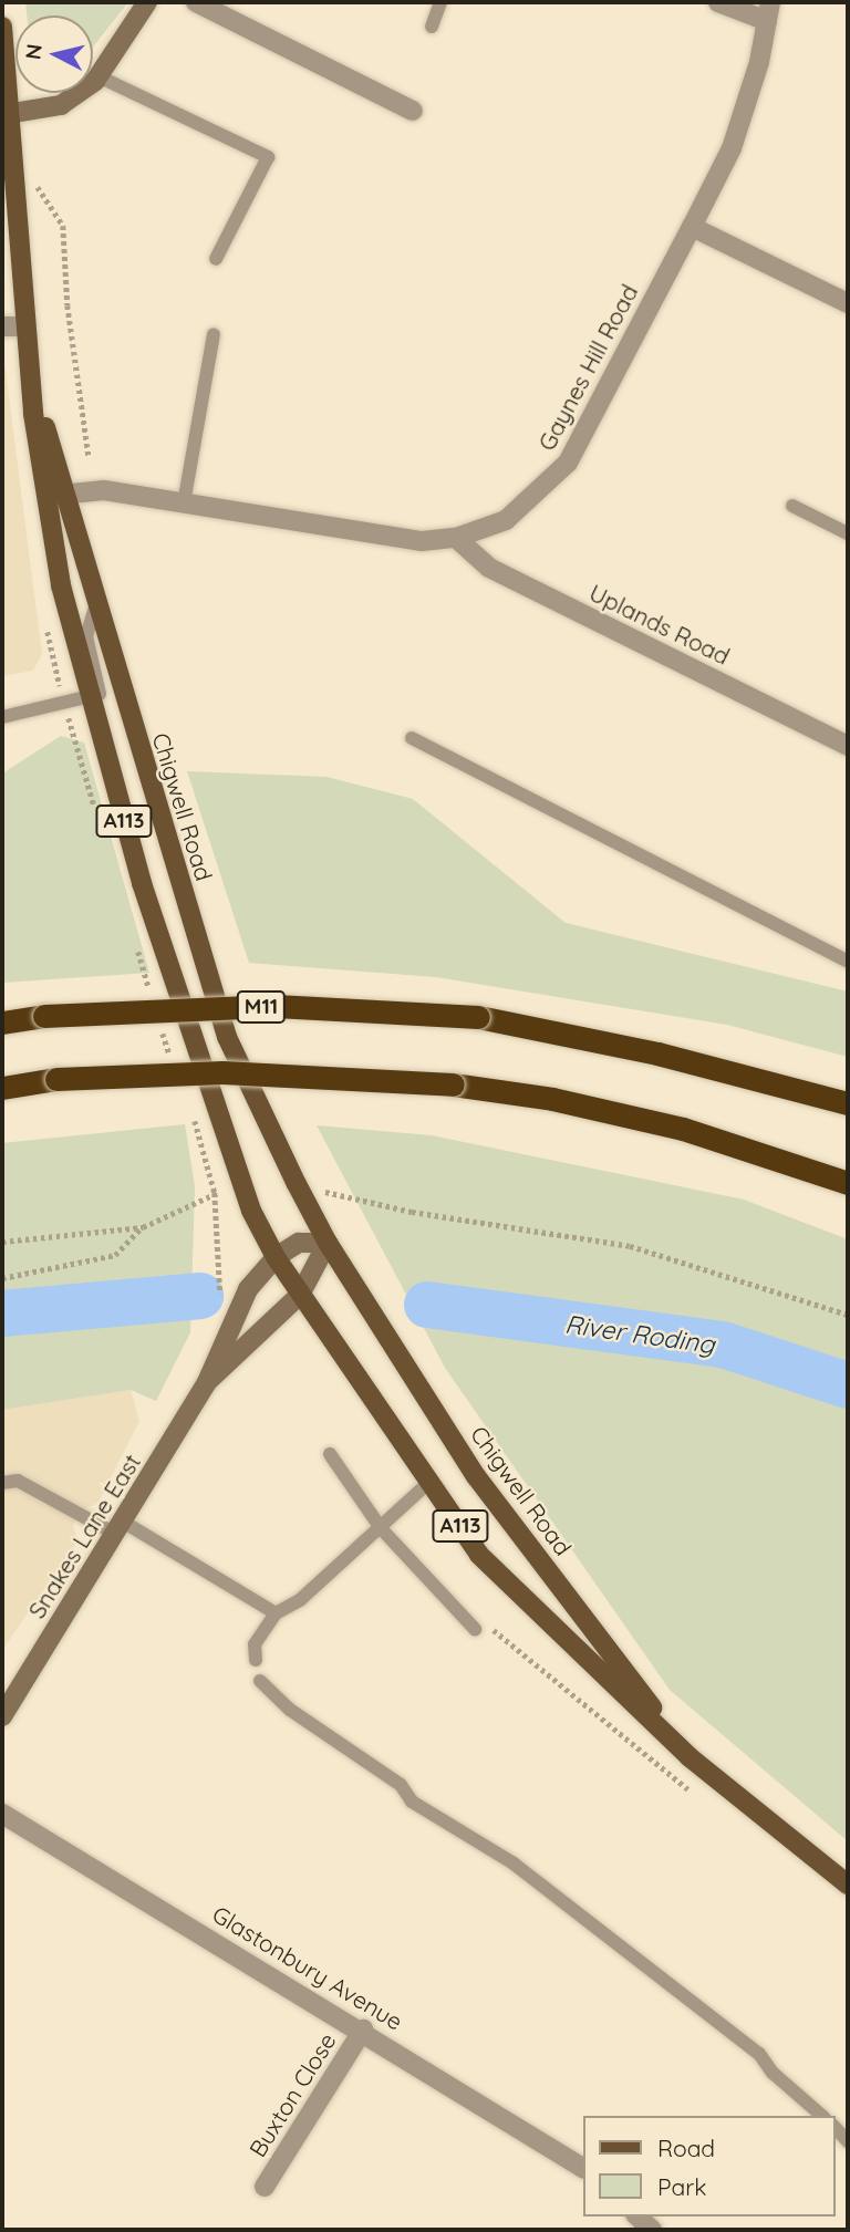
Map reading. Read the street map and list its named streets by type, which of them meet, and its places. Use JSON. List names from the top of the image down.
{
  "streets": {
    "highway": ["M11"],
    "main road": ["Chigwell Road", "A113"],
    "street": [
      "Gaynes Hill Road",
      "Uplands Road",
      "Snakes Lane East",
      "Glastonbury Avenue",
      "Buxton Close"
    ]
  },
  "crossings": [
    ["Gaynes Hill Road", "Uplands Road"],
    ["Gaynes Hill Road", "Chigwell Road"],
    ["Chigwell Road", "Snakes Lane East"],
    ["Glastonbury Avenue", "Buxton Close"]
  ],
  "water": ["River Roding"],
  "legend": ["Road", "Park"],
  "north": "left"
}
